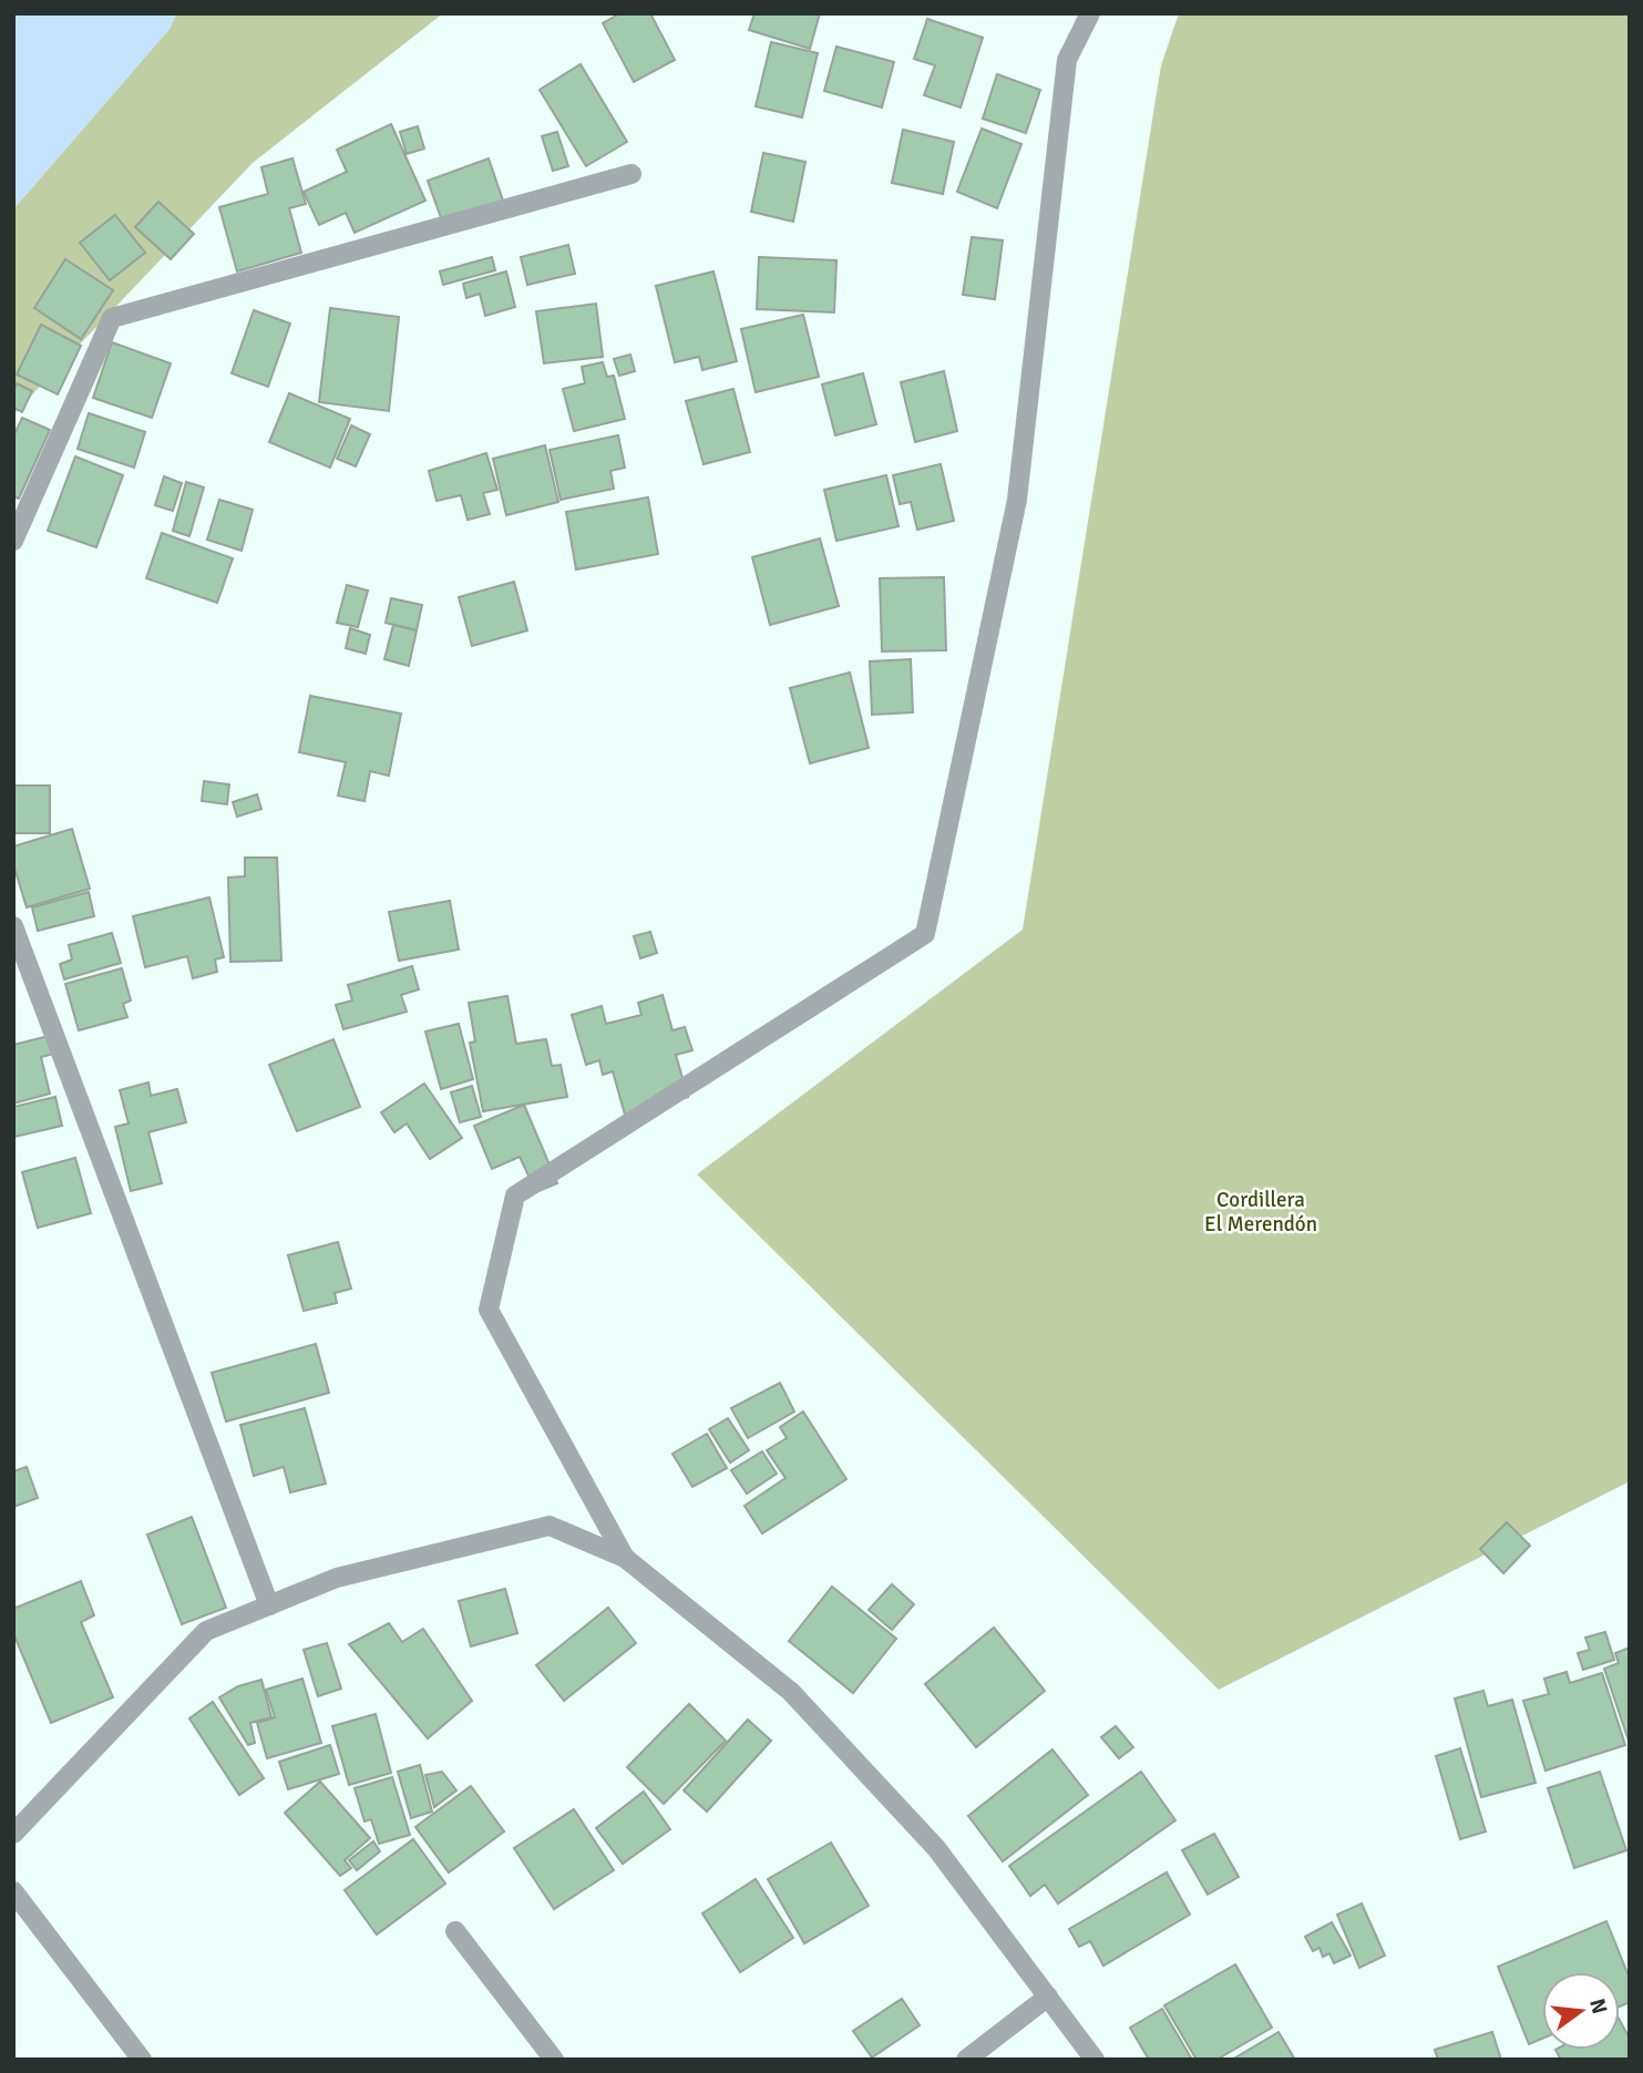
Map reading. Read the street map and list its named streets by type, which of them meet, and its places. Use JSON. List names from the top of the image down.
{
  "parks": ["Cordillera El Merendón"],
  "north": "right"
}
